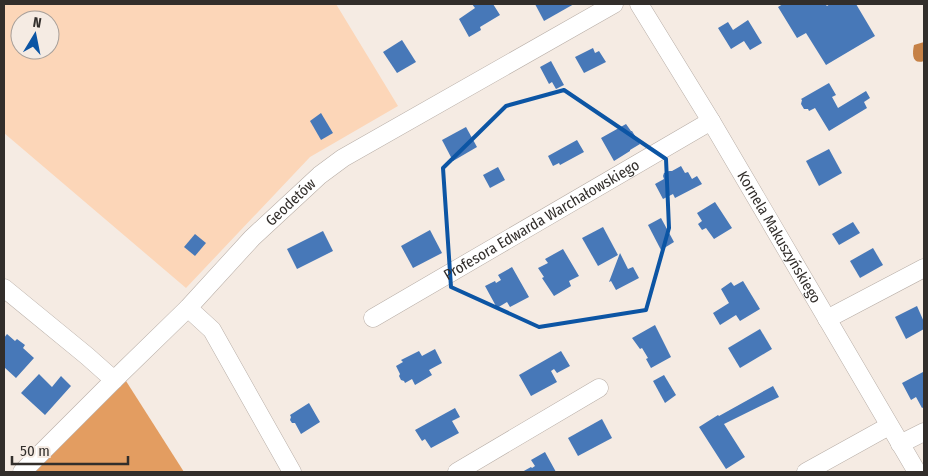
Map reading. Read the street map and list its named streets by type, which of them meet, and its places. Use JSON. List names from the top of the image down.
{
  "streets": {
    "street": ["Geodetów", "Profesora Edwarda Warchałowskiego", "Kornela Makuszyńskiego"]
  },
  "crossings": [
    ["Profesora Edwarda Warchałowskiego", "Kornela Makuszyńskiego"]
  ],
  "scale_bar": "50 m",
  "north": "top"
}
